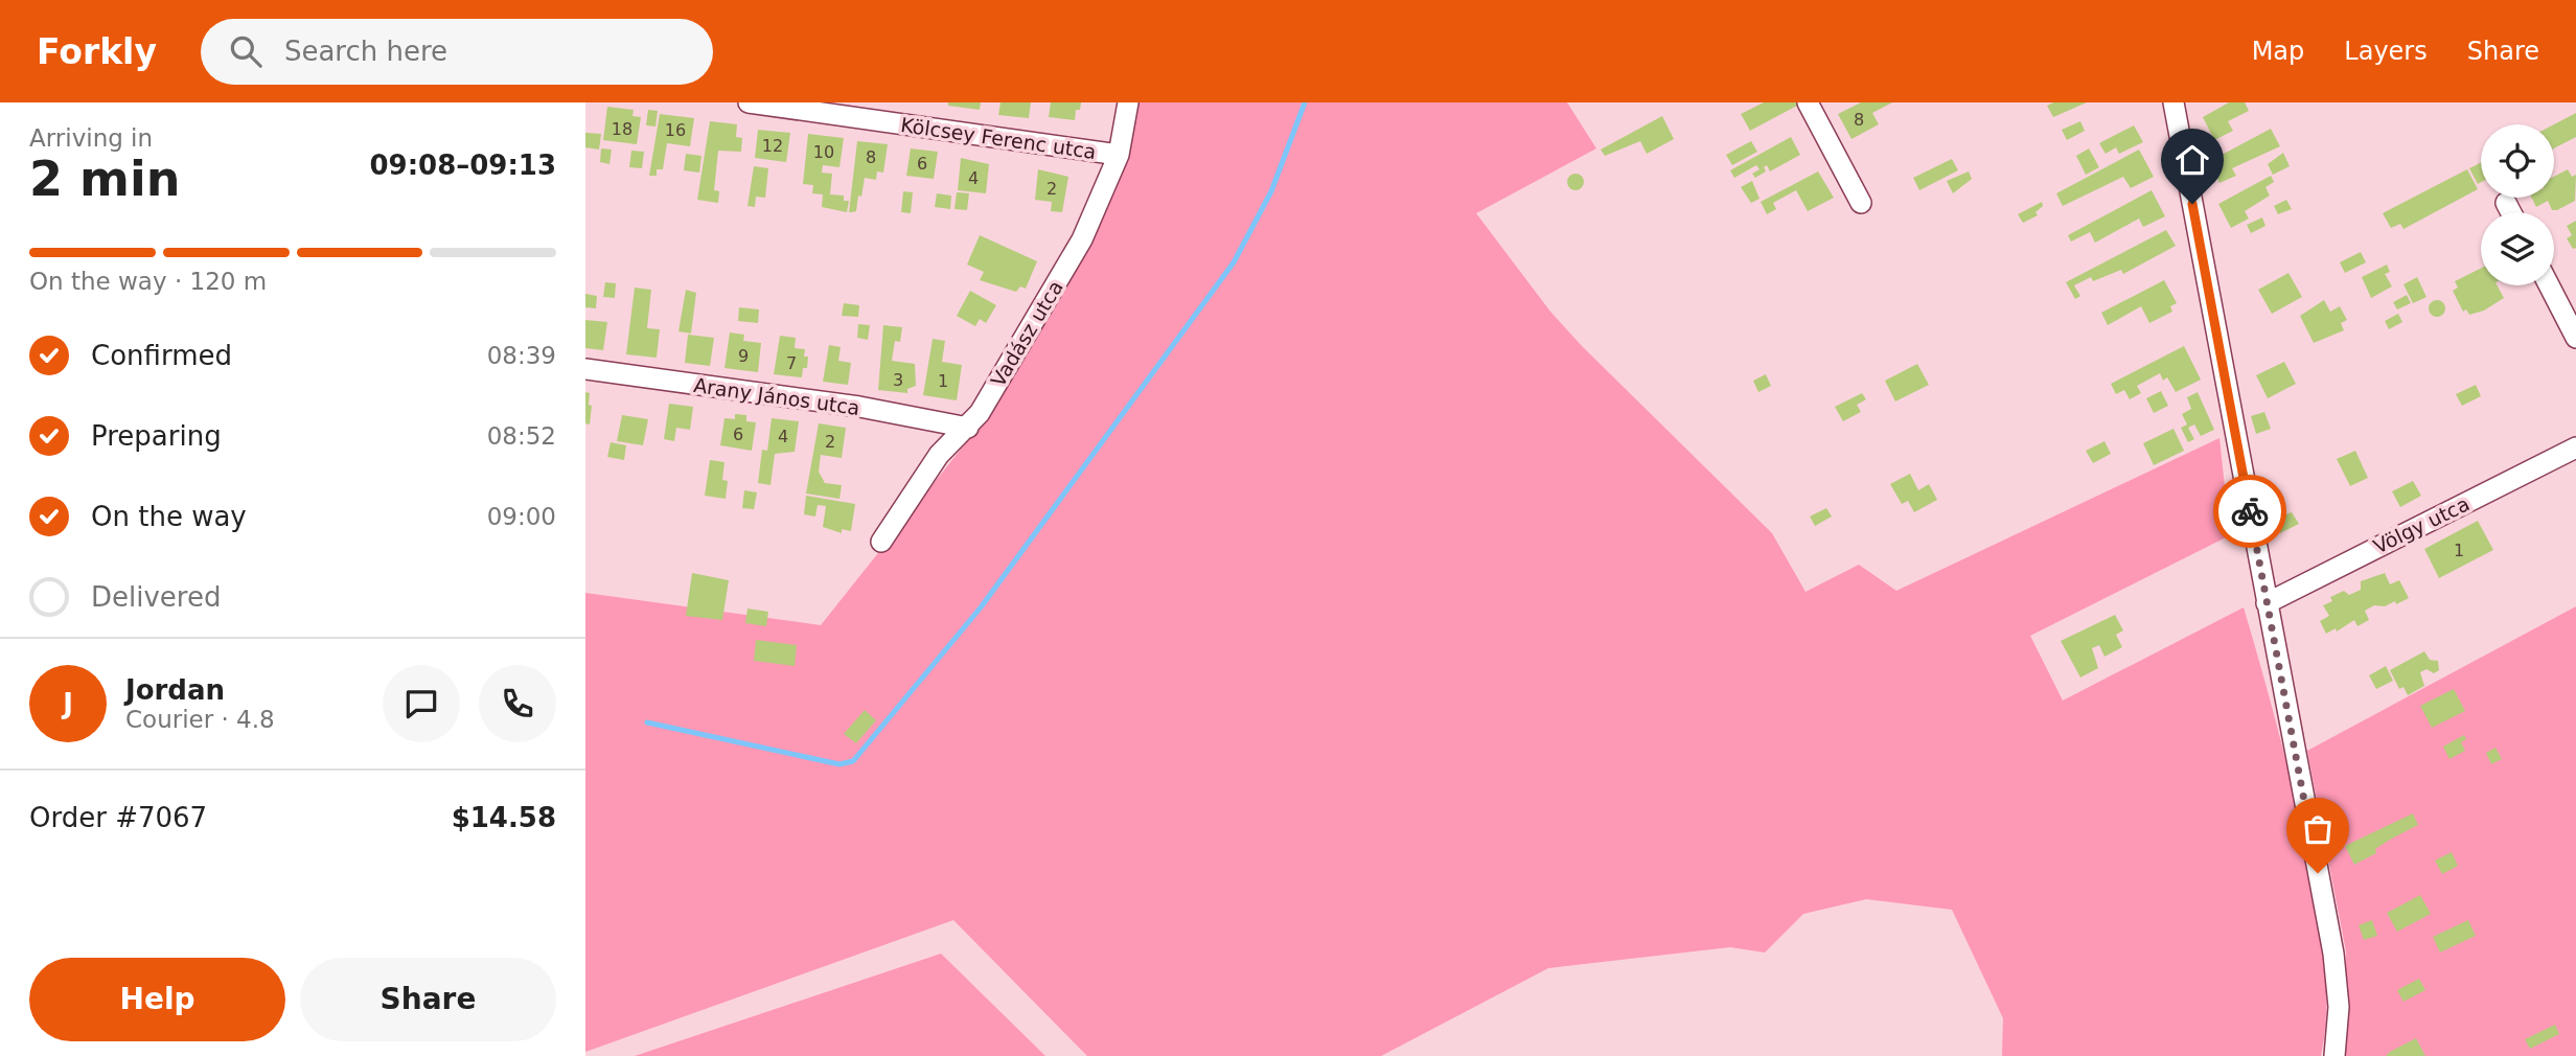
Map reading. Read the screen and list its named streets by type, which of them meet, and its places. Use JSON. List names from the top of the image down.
{
  "streets": {
    "street": [
      "Kölcsey Ferenc utca",
      "Vadász utca",
      "Arany János utca",
      "Völgy utca"
    ]
  },
  "crossings": [
    ["Kölcsey Ferenc utca", "Vadász utca"],
    ["Vadász utca", "Arany János utca"]
  ],
  "house_numbers": [
    "8",
    "18",
    "16",
    "12",
    "10",
    "8",
    "6",
    "4",
    "2",
    "9",
    "7",
    "3",
    "1",
    "6",
    "4",
    "2",
    "1"
  ],
  "page": {
    "header": "Forkly",
    "search": "Search here",
    "nav": ["Map", "Layers", "Share"],
    "heading": ["2 min", "Arriving in", "09:08–09:13"],
    "panel": [
      "Jordan",
      "Courier · 4.8",
      "Order #7067",
      "$14.58"
    ],
    "bar": "On the way · 120 m",
    "list": [
      ["Confirmed", "08:39"],
      ["Preparing", "08:52"],
      ["On the way", "09:00"],
      "Delivered"
    ],
    "round": "J",
    "buttons": ["Help", "Share"]
  }
}
